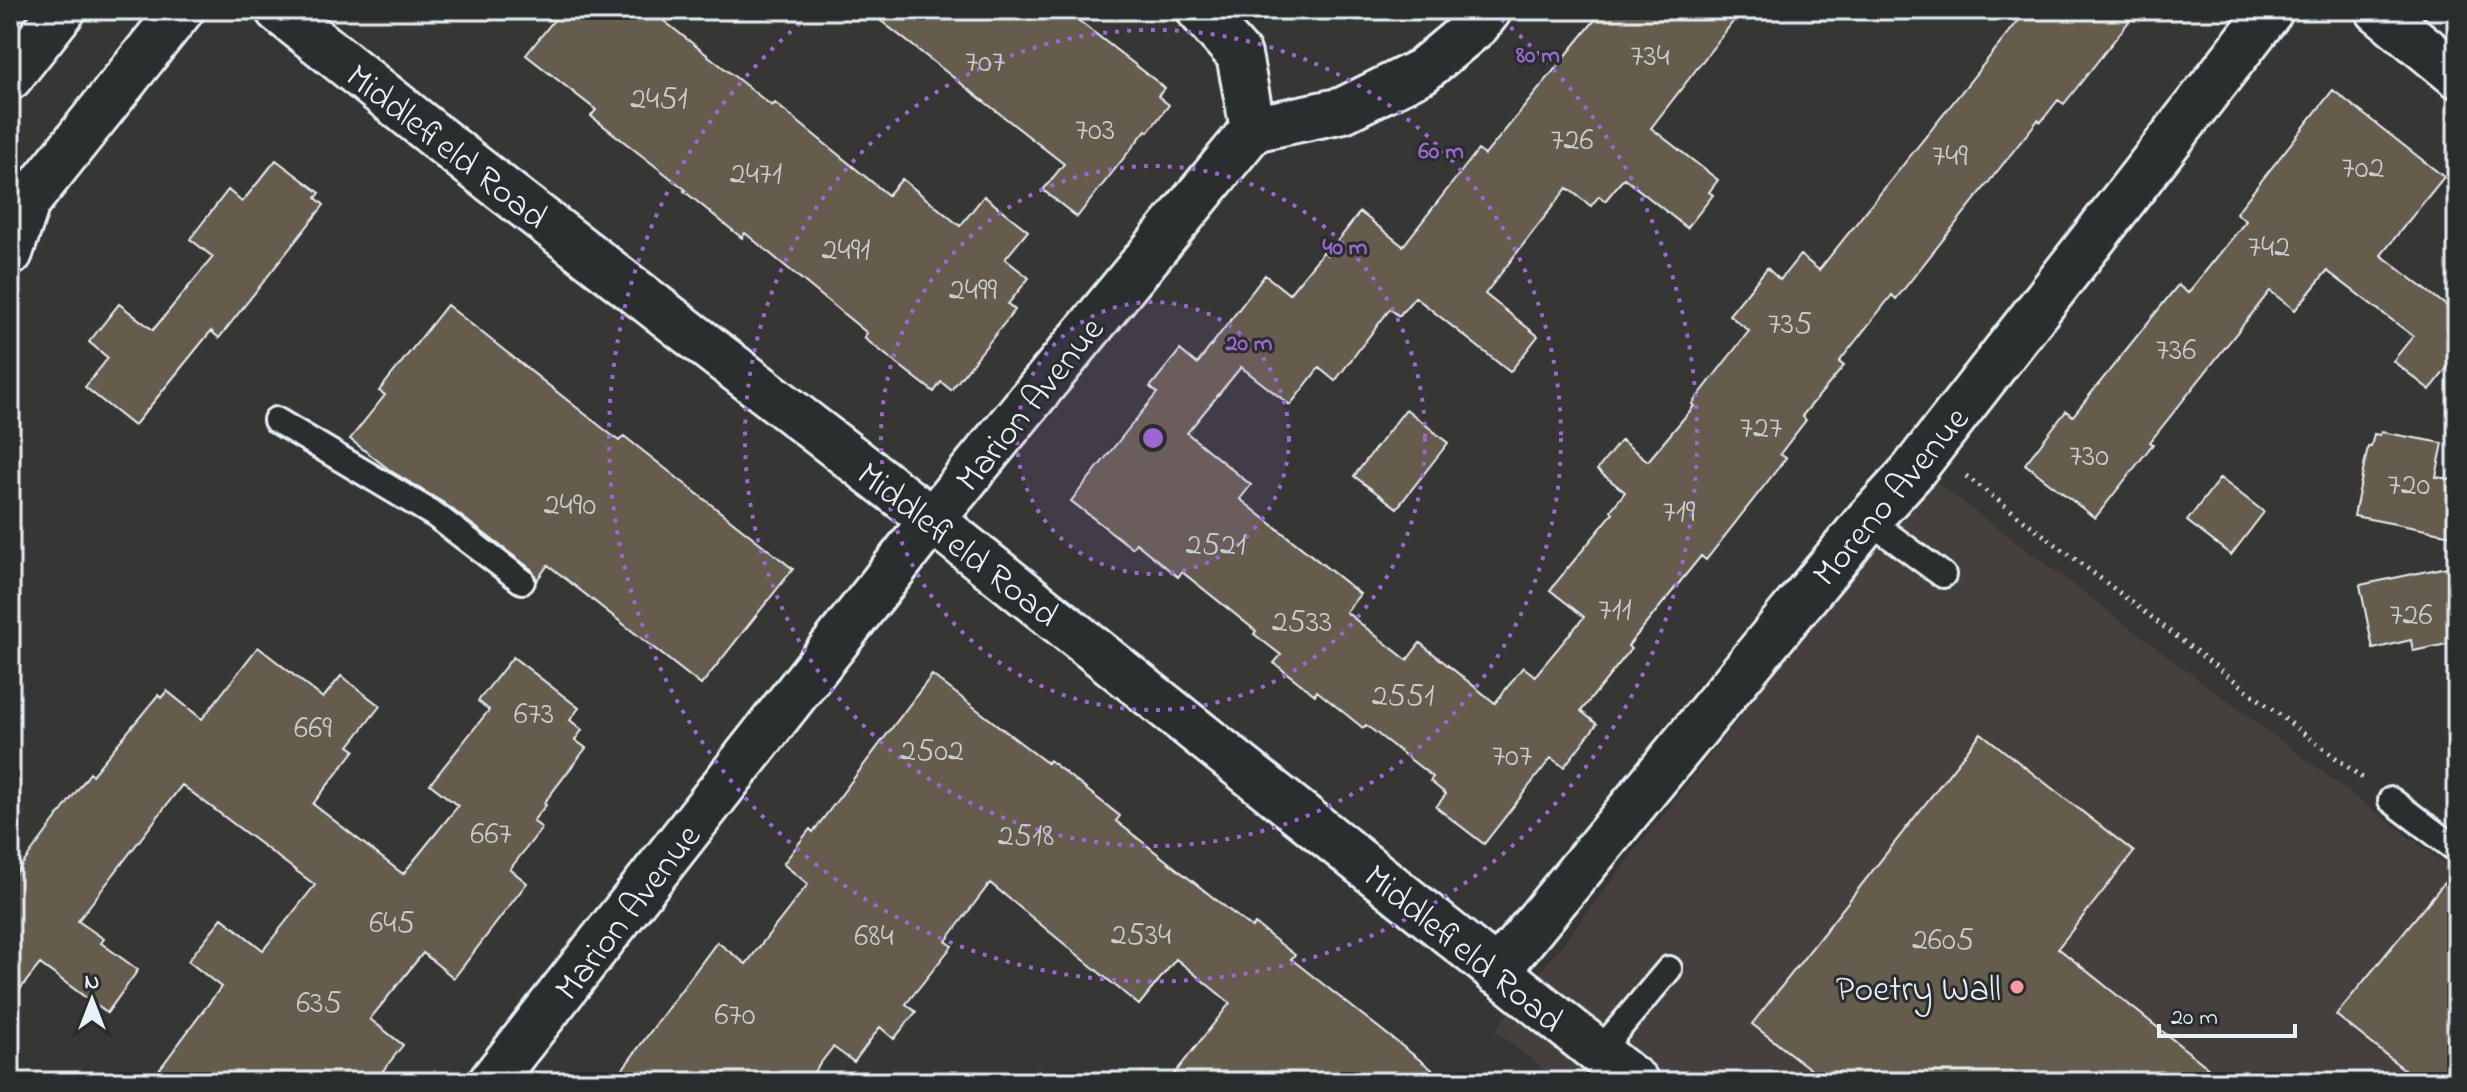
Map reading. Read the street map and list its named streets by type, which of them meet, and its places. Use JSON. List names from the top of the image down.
{
  "streets": {
    "street": ["Middlefield Road", "Marion Avenue", "Moreno Avenue"]
  },
  "crossings": [
    ["Middlefield Road", "Marion Avenue"],
    ["Middlefield Road", "Moreno Avenue"]
  ],
  "places": ["Poetry Wall"],
  "house_numbers": [
    "734",
    "707",
    "2451",
    "703",
    "726",
    "749",
    "702",
    "2471",
    "742",
    "2491",
    "2499",
    "735",
    "736",
    "727",
    "730",
    "720",
    "2490",
    "719",
    "2521",
    "711",
    "726",
    "2533",
    "2551",
    "673",
    "669",
    "2502",
    "707",
    "667",
    "2518",
    "645",
    "2534",
    "684",
    "2605",
    "635",
    "670"
  ],
  "scale_bar": "20 m",
  "north": "top",
  "rings": [
    "80 m",
    "60 m",
    "40 m",
    "20 m"
  ]
}
